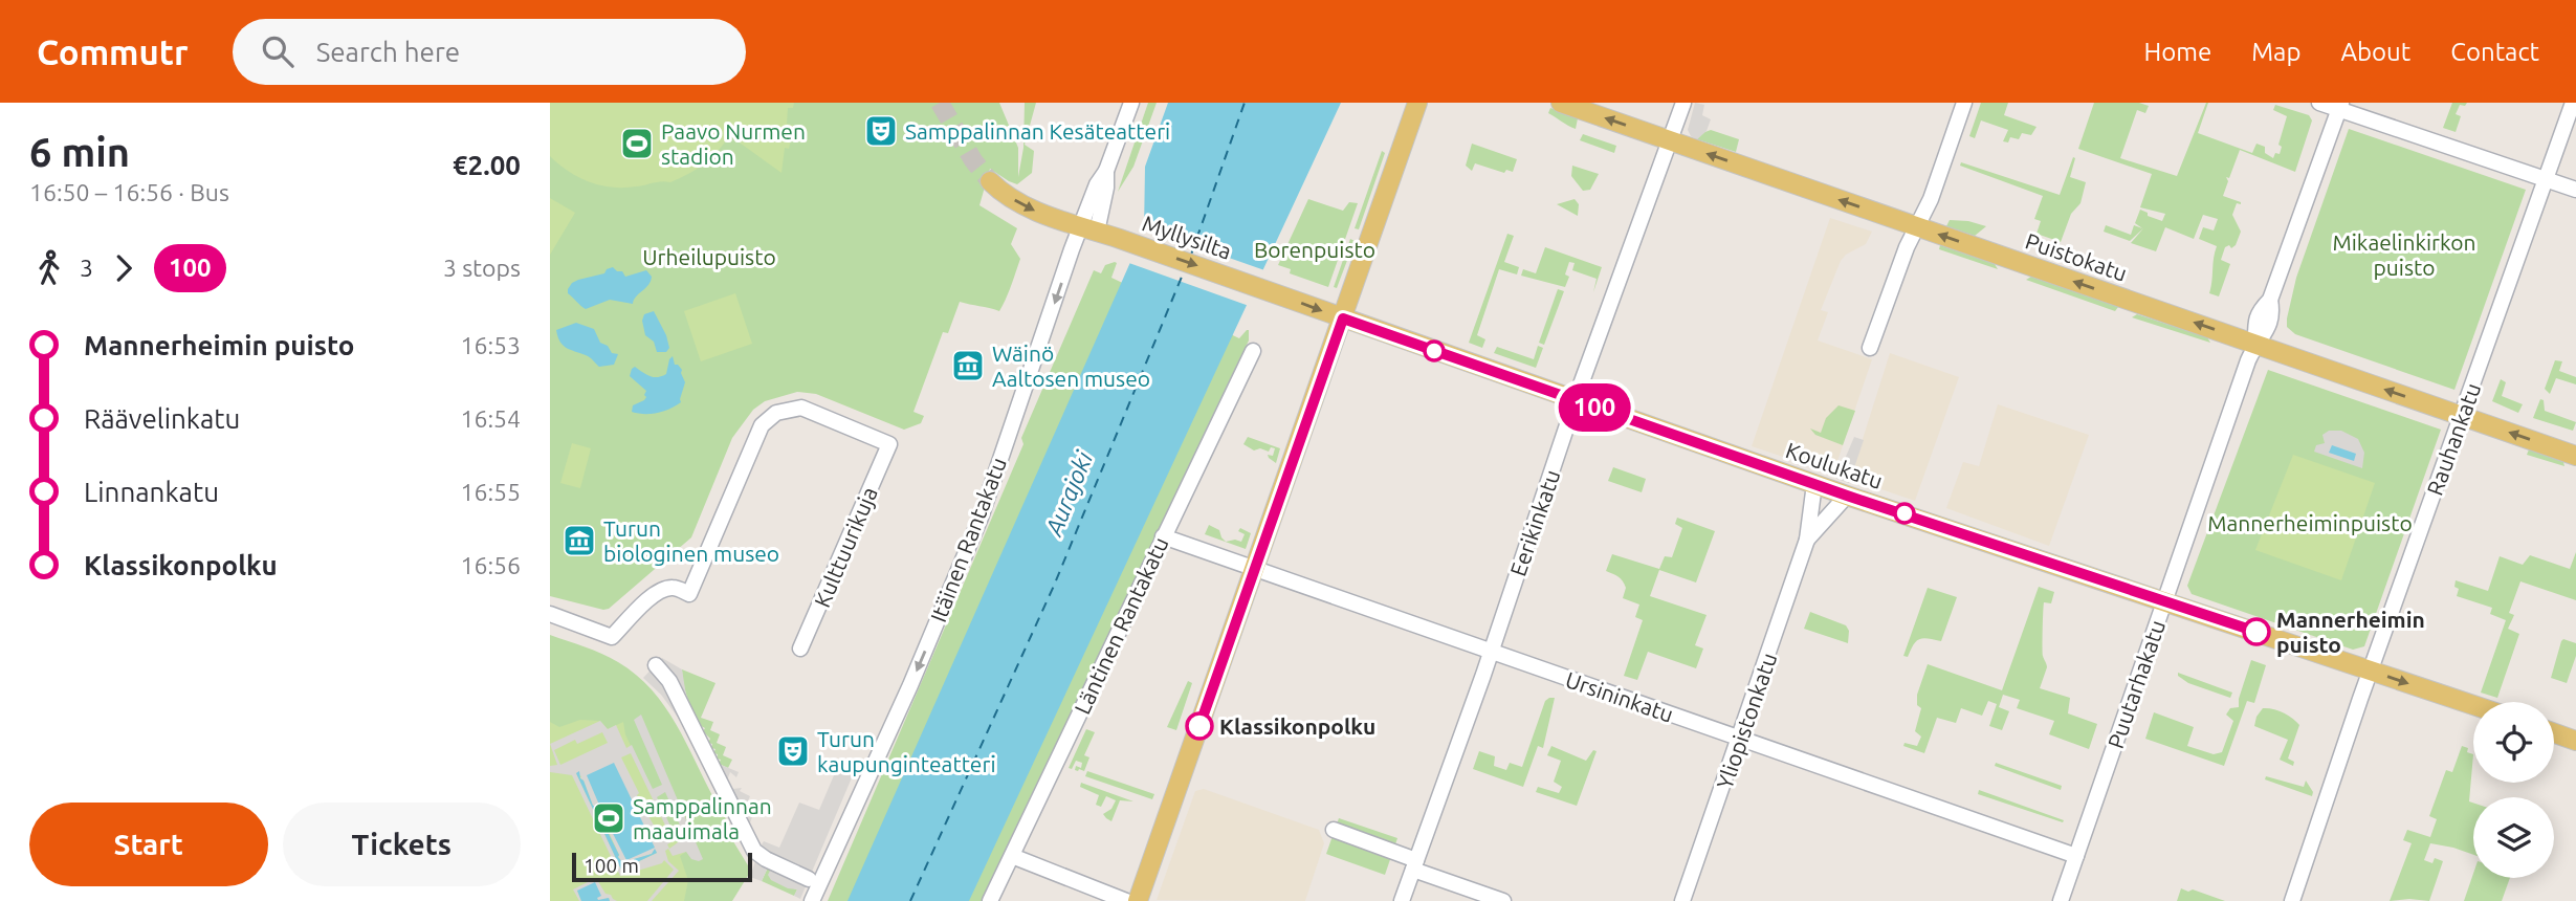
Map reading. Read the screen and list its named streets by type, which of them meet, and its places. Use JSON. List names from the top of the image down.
{
  "streets": {
    "main road": ["Myllysilta", "Puistokatu", "Koulukatu"],
    "street": [
      "Rauhankatu",
      "Eerikinkatu",
      "Itäinen Rantakatu",
      "Kulttuurikuja",
      "Läntinen Rantakatu",
      "Puutarhakatu",
      "Ursininkatu",
      "Yliopistonkatu"
    ]
  },
  "crossings": [
    ["Myllysilta", "Koulukatu"],
    ["Myllysilta", "Itäinen Rantakatu"],
    ["Puistokatu", "Rauhankatu"],
    ["Puistokatu", "Eerikinkatu"],
    ["Puistokatu", "Puutarhakatu"],
    ["Rauhankatu", "Koulukatu"],
    ["Koulukatu", "Eerikinkatu"],
    ["Koulukatu", "Puutarhakatu"],
    ["Koulukatu", "Yliopistonkatu"],
    ["Eerikinkatu", "Ursininkatu"],
    ["Läntinen Rantakatu", "Ursininkatu"],
    ["Puutarhakatu", "Ursininkatu"],
    ["Ursininkatu", "Yliopistonkatu"]
  ],
  "one_way": ["Myllysilta", "Puistokatu", "Itäinen Rantakatu"],
  "water": ["Aurajoki"],
  "parks": [
    "Mikaelinkirkon puisto",
    "Borenpuisto",
    "Urheilupuisto",
    "Mannerheiminpuisto"
  ],
  "places": {
    "theatre": ["Samppalinnan Kesäteatteri", "Turun kaupunginteatteri"],
    "sports": ["Paavo Nurmen stadion", "Samppalinnan maauimala"],
    "museum": ["Wäinö Aaltosen museo", "Turun biologinen museo"],
    "other": ["Mannerheimin puisto", "Klassikonpolku"]
  },
  "lines": ["bus line 100"],
  "scale_bar": "100 m",
  "page": {
    "header": "Commutr",
    "search": "Search here",
    "nav": [
      "Home",
      "Map",
      "About",
      "Contact"
    ],
    "heading": ["6 min", "16:50 – 16:56 · Bus", "€2.00"],
    "on_map": "100",
    "legs": ["3", "100", "3 stops"],
    "list": [
      {
        "name": "Mannerheimin puisto",
        "value": "16:53"
      },
      {
        "name": "Räävelinkatu",
        "value": "16:54"
      },
      {
        "name": "Linnankatu",
        "value": "16:55"
      },
      {
        "name": "Klassikonpolku",
        "value": "16:56"
      }
    ],
    "buttons": ["Start", "Tickets"],
    "scale": "100 m"
  }
}
